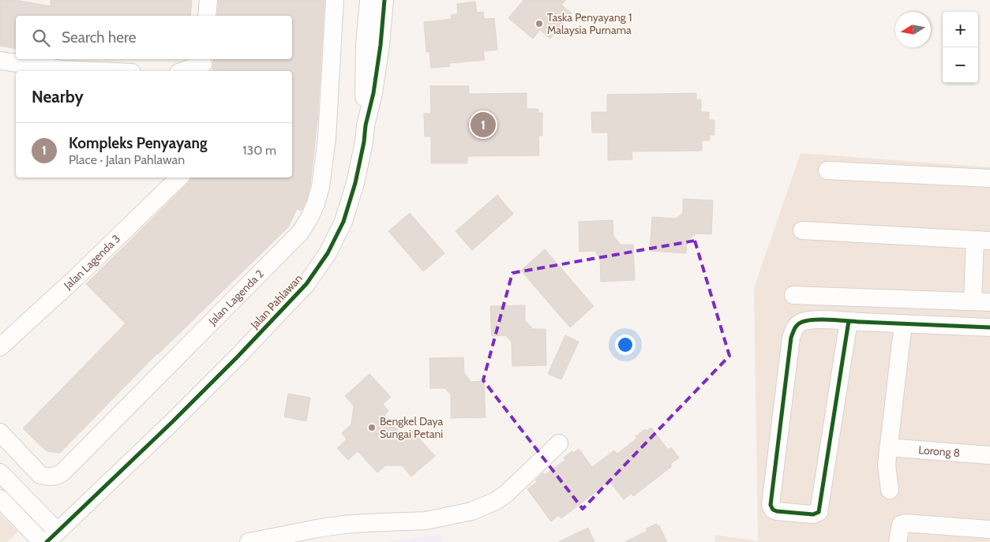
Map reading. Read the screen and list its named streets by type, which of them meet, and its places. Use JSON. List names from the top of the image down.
{
  "streets": {
    "street": [
      "Jalan Lagenda 3",
      "Jalan Lagenda 2",
      "Jalan Pahlawan",
      "Lorong 8"
    ]
  },
  "places": ["Taska Penyayang 1 Malaysia Purnama", "Bengkel Daya Sungai Petani"],
  "north": "left",
  "page": {
    "map_buttons": ["+", "−"],
    "search": "Search here",
    "heading": "Nearby",
    "pins": "1",
    "list": [
      {
        "mark": "1",
        "name": "Kompleks Penyayang",
        "note": "Place · Jalan Pahlawan",
        "value": "130 m"
      }
    ]
  }
}
